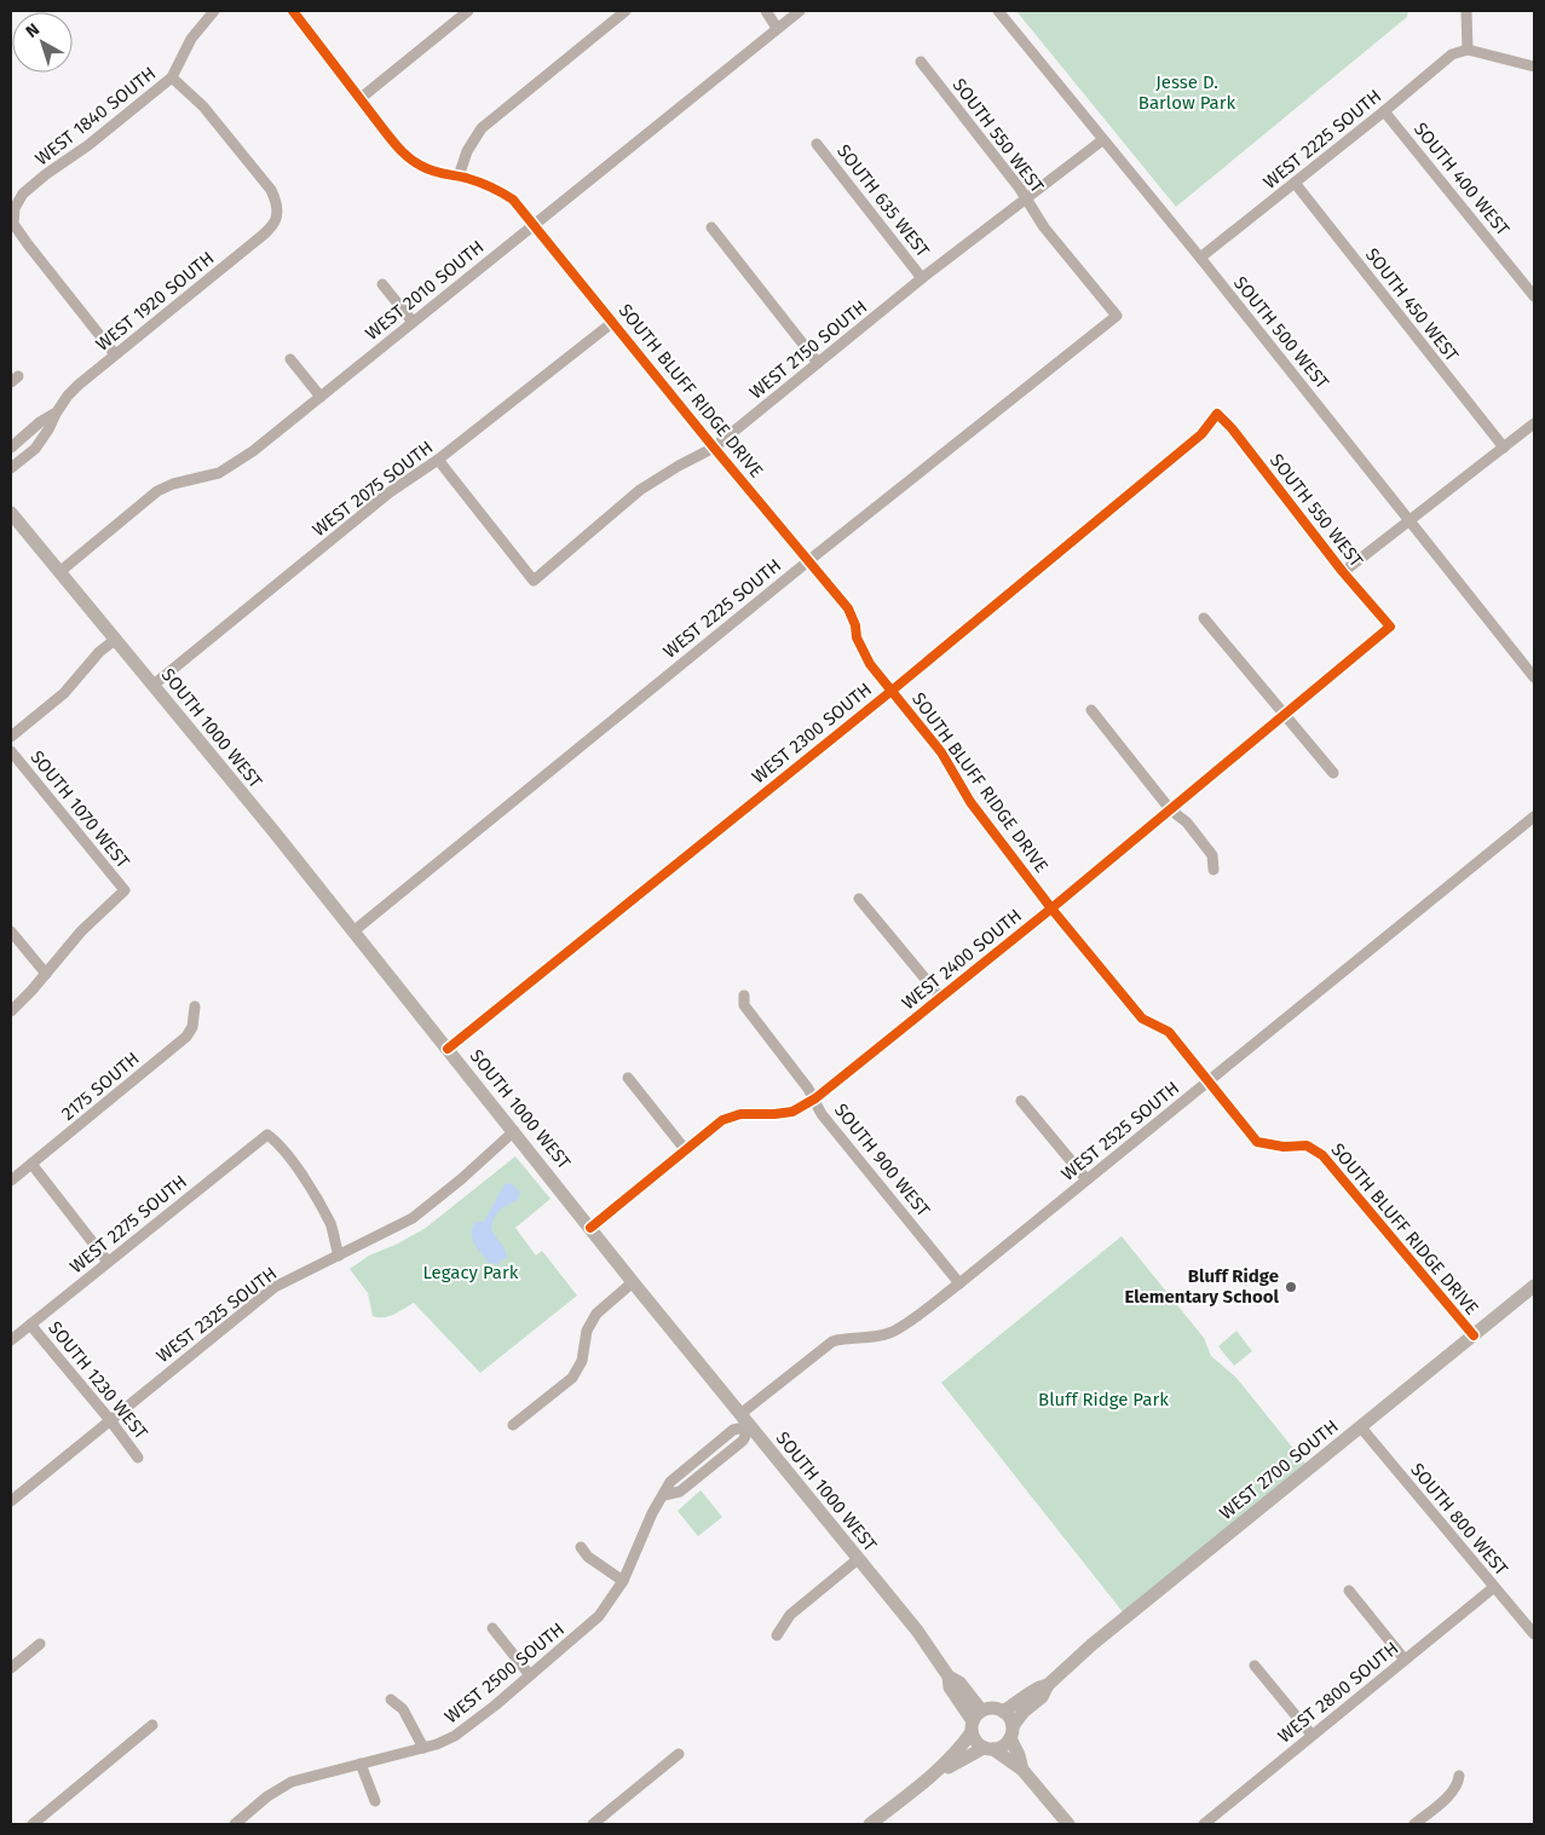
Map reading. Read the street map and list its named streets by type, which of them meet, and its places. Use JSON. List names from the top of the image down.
{
  "streets": {
    "main road": ["SOUTH 1000 WEST", "WEST 2700 SOUTH"],
    "street": [
      "WEST 1840 SOUTH",
      "SOUTH 550 WEST",
      "WEST 2225 SOUTH",
      "SOUTH 400 WEST",
      "SOUTH 635 WEST",
      "WEST 2010 SOUTH",
      "WEST 1920 SOUTH",
      "SOUTH 450 WEST",
      "SOUTH 500 WEST",
      "WEST 2150 SOUTH",
      "SOUTH BLUFF RIDGE DRIVE",
      "WEST 2075 SOUTH",
      "WEST 2300 SOUTH",
      "SOUTH 1070 WEST",
      "WEST 2400 SOUTH",
      "2175 SOUTH",
      "WEST 2525 SOUTH",
      "SOUTH 900 WEST",
      "WEST 2275 SOUTH",
      "WEST 2325 SOUTH",
      "SOUTH 1230 WEST",
      "SOUTH 800 WEST",
      "WEST 2500 SOUTH",
      "WEST 2800 SOUTH"
    ]
  },
  "crossings": [
    ["WEST 1840 SOUTH", "WEST 1920 SOUTH"],
    ["SOUTH 550 WEST", "WEST 2225 SOUTH"],
    ["SOUTH 550 WEST", "WEST 2150 SOUTH"],
    ["SOUTH 550 WEST", "WEST 2300 SOUTH"],
    ["SOUTH 550 WEST", "WEST 2400 SOUTH"],
    ["WEST 2225 SOUTH", "SOUTH 400 WEST"],
    ["WEST 2225 SOUTH", "SOUTH 450 WEST"],
    ["WEST 2225 SOUTH", "SOUTH 500 WEST"],
    ["WEST 2225 SOUTH", "SOUTH BLUFF RIDGE DRIVE"],
    ["WEST 2225 SOUTH", "SOUTH 1000 WEST"],
    ["SOUTH 635 WEST", "WEST 2150 SOUTH"],
    ["WEST 2010 SOUTH", "SOUTH BLUFF RIDGE DRIVE"],
    ["WEST 2010 SOUTH", "SOUTH 1000 WEST"],
    ["SOUTH 500 WEST", "WEST 2150 SOUTH"],
    ["WEST 2150 SOUTH", "SOUTH BLUFF RIDGE DRIVE"],
    ["WEST 2150 SOUTH", "WEST 2075 SOUTH"],
    ["SOUTH BLUFF RIDGE DRIVE", "WEST 2075 SOUTH"],
    ["SOUTH BLUFF RIDGE DRIVE", "WEST 2300 SOUTH"],
    ["SOUTH BLUFF RIDGE DRIVE", "WEST 2400 SOUTH"],
    ["SOUTH BLUFF RIDGE DRIVE", "WEST 2525 SOUTH"],
    ["SOUTH BLUFF RIDGE DRIVE", "WEST 2700 SOUTH"],
    ["WEST 2075 SOUTH", "SOUTH 1000 WEST"],
    ["SOUTH 1000 WEST", "WEST 2300 SOUTH"],
    ["SOUTH 1000 WEST", "WEST 2400 SOUTH"],
    ["SOUTH 1000 WEST", "WEST 2525 SOUTH"],
    ["SOUTH 1000 WEST", "WEST 2325 SOUTH"],
    ["SOUTH 1000 WEST", "WEST 2700 SOUTH"],
    ["SOUTH 1000 WEST", "WEST 2500 SOUTH"],
    ["WEST 2400 SOUTH", "SOUTH 900 WEST"],
    ["WEST 2525 SOUTH", "SOUTH 900 WEST"],
    ["WEST 2275 SOUTH", "WEST 2325 SOUTH"],
    ["WEST 2275 SOUTH", "SOUTH 1230 WEST"],
    ["WEST 2325 SOUTH", "SOUTH 1230 WEST"],
    ["WEST 2700 SOUTH", "SOUTH 800 WEST"],
    ["SOUTH 800 WEST", "WEST 2800 SOUTH"]
  ],
  "parks": ["Jesse D. Barlow Park", "Legacy Park", "Bluff Ridge Park"],
  "places": ["Bluff Ridge Elementary School"],
  "north": "top left"
}
